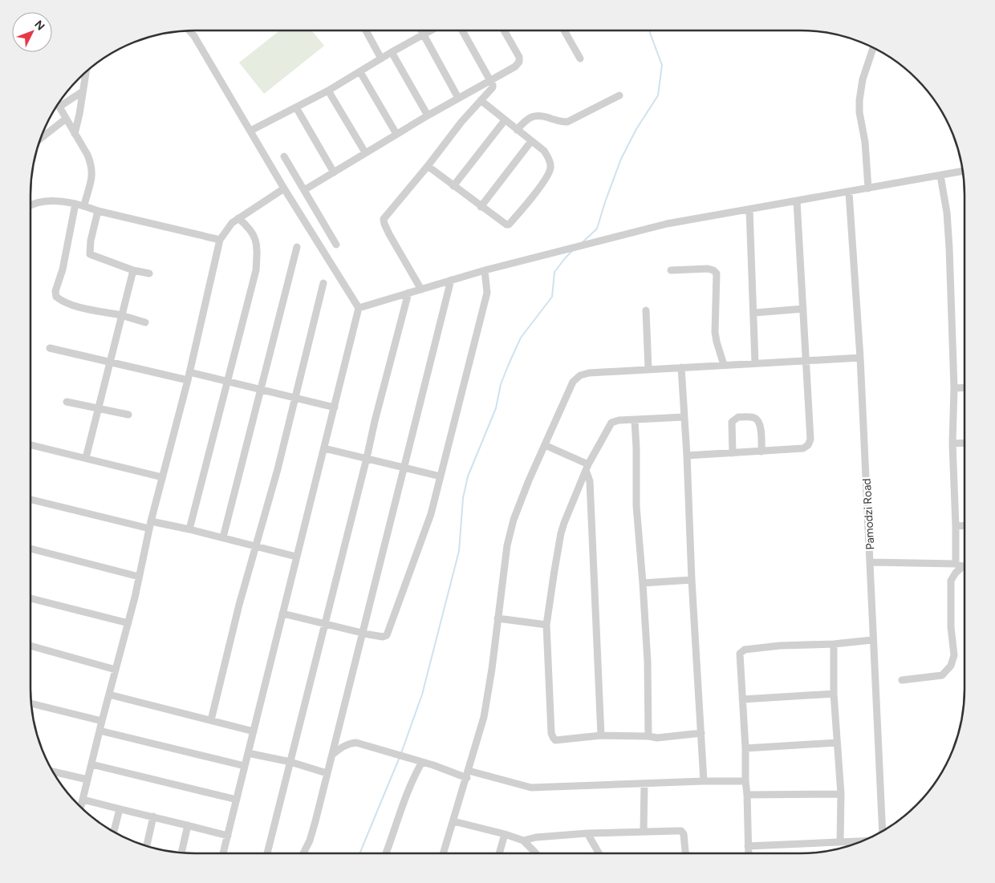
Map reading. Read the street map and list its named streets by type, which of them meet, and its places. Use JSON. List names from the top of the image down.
{
  "streets": {
    "street": ["Pamodzi Road"]
  },
  "north": "top right"
}
